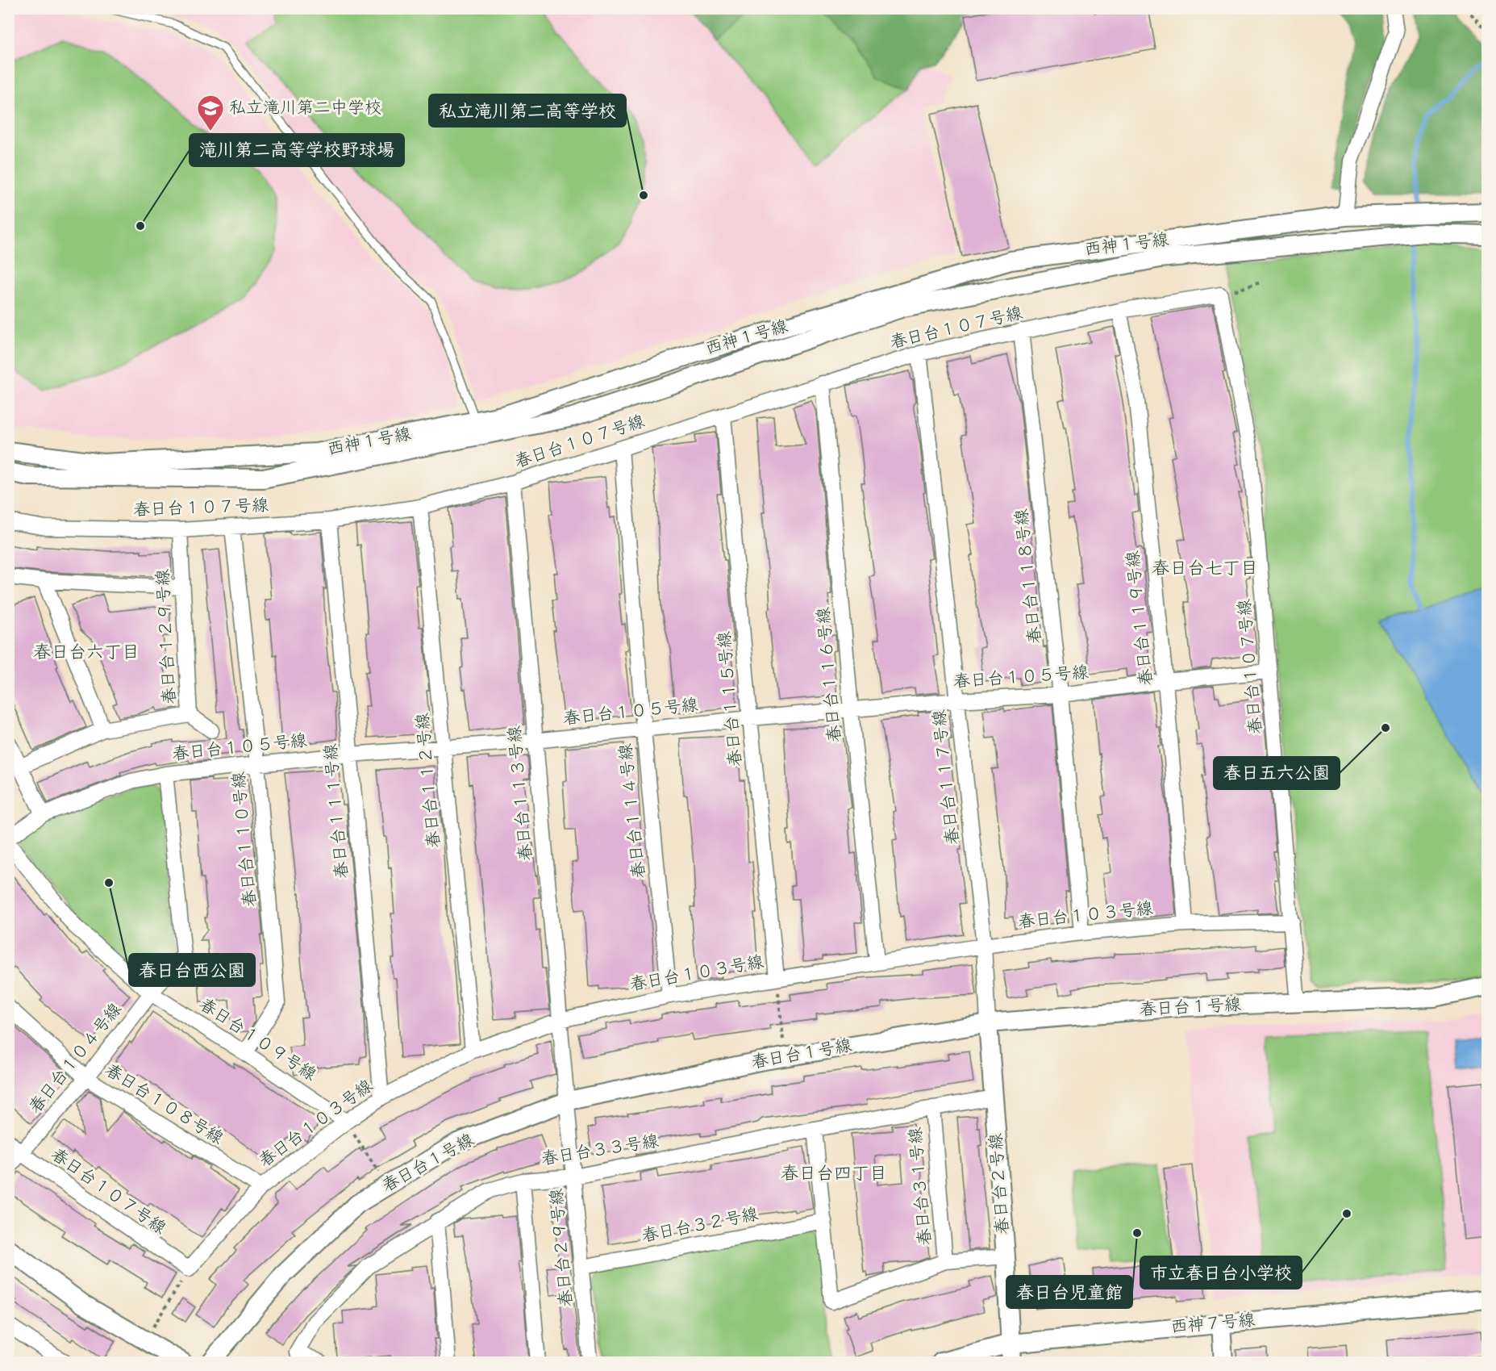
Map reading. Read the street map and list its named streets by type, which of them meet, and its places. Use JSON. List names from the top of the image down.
{
  "streets": {
    "street": [
      "西神１号線",
      "春日台１０７号線",
      "春日台１１８号線",
      "春日台１１９号線",
      "春日台１２９号線",
      "春日台１１６号線",
      "春日台１０５号線",
      "春日台１１５号線",
      "春日台１１７号線",
      "春日台１１２号線",
      "春日台１１３号線",
      "春日台１１１号線",
      "春日台１１４号線",
      "春日台１１０号線",
      "春日台１０３号線",
      "春日台１号線",
      "春日台１０９号線",
      "春日台１０４号線",
      "春日台１０８号線",
      "春日台３３号線",
      "春日台２号線",
      "春日台３１号線",
      "春日台３２号線",
      "春日台２９号線",
      "西神７号線"
    ]
  },
  "crossings": [
    ["春日台１０７号線", "春日台１１８号線"],
    ["春日台１０７号線", "春日台１１９号線"],
    ["春日台１０７号線", "春日台１２９号線"],
    ["春日台１０７号線", "春日台１１６号線"],
    ["春日台１０７号線", "春日台１０５号線"],
    ["春日台１０７号線", "春日台１１５号線"],
    ["春日台１０７号線", "春日台１１７号線"],
    ["春日台１０７号線", "春日台１１２号線"],
    ["春日台１０７号線", "春日台１１３号線"],
    ["春日台１０７号線", "春日台１１１号線"],
    ["春日台１０７号線", "春日台１１４号線"],
    ["春日台１０７号線", "春日台１１０号線"],
    ["春日台１０７号線", "春日台１０３号線"],
    ["春日台１０７号線", "春日台１号線"],
    ["春日台１０７号線", "春日台１０４号線"],
    ["春日台１１８号線", "春日台１０５号線"],
    ["春日台１１８号線", "春日台１０３号線"],
    ["春日台１１９号線", "春日台１０５号線"],
    ["春日台１１９号線", "春日台１０３号線"],
    ["春日台１１６号線", "春日台１０５号線"],
    ["春日台１１６号線", "春日台１０３号線"],
    ["春日台１０５号線", "春日台１１５号線"],
    ["春日台１０５号線", "春日台１１７号線"],
    ["春日台１０５号線", "春日台１１２号線"],
    ["春日台１０５号線", "春日台１１３号線"],
    ["春日台１０５号線", "春日台１１１号線"],
    ["春日台１０５号線", "春日台１１４号線"],
    ["春日台１０５号線", "春日台１１０号線"],
    ["春日台１０５号線", "春日台１０４号線"],
    ["春日台１１５号線", "春日台１０３号線"],
    ["春日台１１７号線", "春日台１０３号線"],
    ["春日台１１７号線", "春日台１号線"],
    ["春日台１１７号線", "春日台２号線"],
    ["春日台１１２号線", "春日台１０３号線"],
    ["春日台１１３号線", "春日台１０３号線"],
    ["春日台１１３号線", "春日台１号線"],
    ["春日台１１３号線", "春日台２９号線"],
    ["春日台１１１号線", "春日台１０３号線"],
    ["春日台１１４号線", "春日台１０３号線"],
    ["春日台１１０号線", "春日台１０９号線"],
    ["春日台１０３号線", "春日台１０９号線"],
    ["春日台１０３号線", "春日台１０８号線"],
    ["春日台１号線", "春日台２号線"],
    ["春日台１号線", "春日台２９号線"],
    ["春日台１０９号線", "春日台１０４号線"],
    ["春日台１０４号線", "春日台１０８号線"],
    ["春日台３３号線", "春日台２号線"],
    ["春日台３３号線", "春日台３１号線"],
    ["春日台３３号線", "春日台２９号線"],
    ["春日台２号線", "西神７号線"],
    ["春日台３２号線", "春日台２９号線"]
  ],
  "districts": ["春日台七丁目", "春日台六丁目", "春日台四丁目"],
  "places": {
    "school or university": ["私立滝川第二中学校"],
    "other": [
      "私立滝川第二高等学校",
      "滝川第二高等学校野球場",
      "春日五六公園",
      "春日台西公園",
      "市立春日台小学校",
      "春日台児童館"
    ]
  }
}
